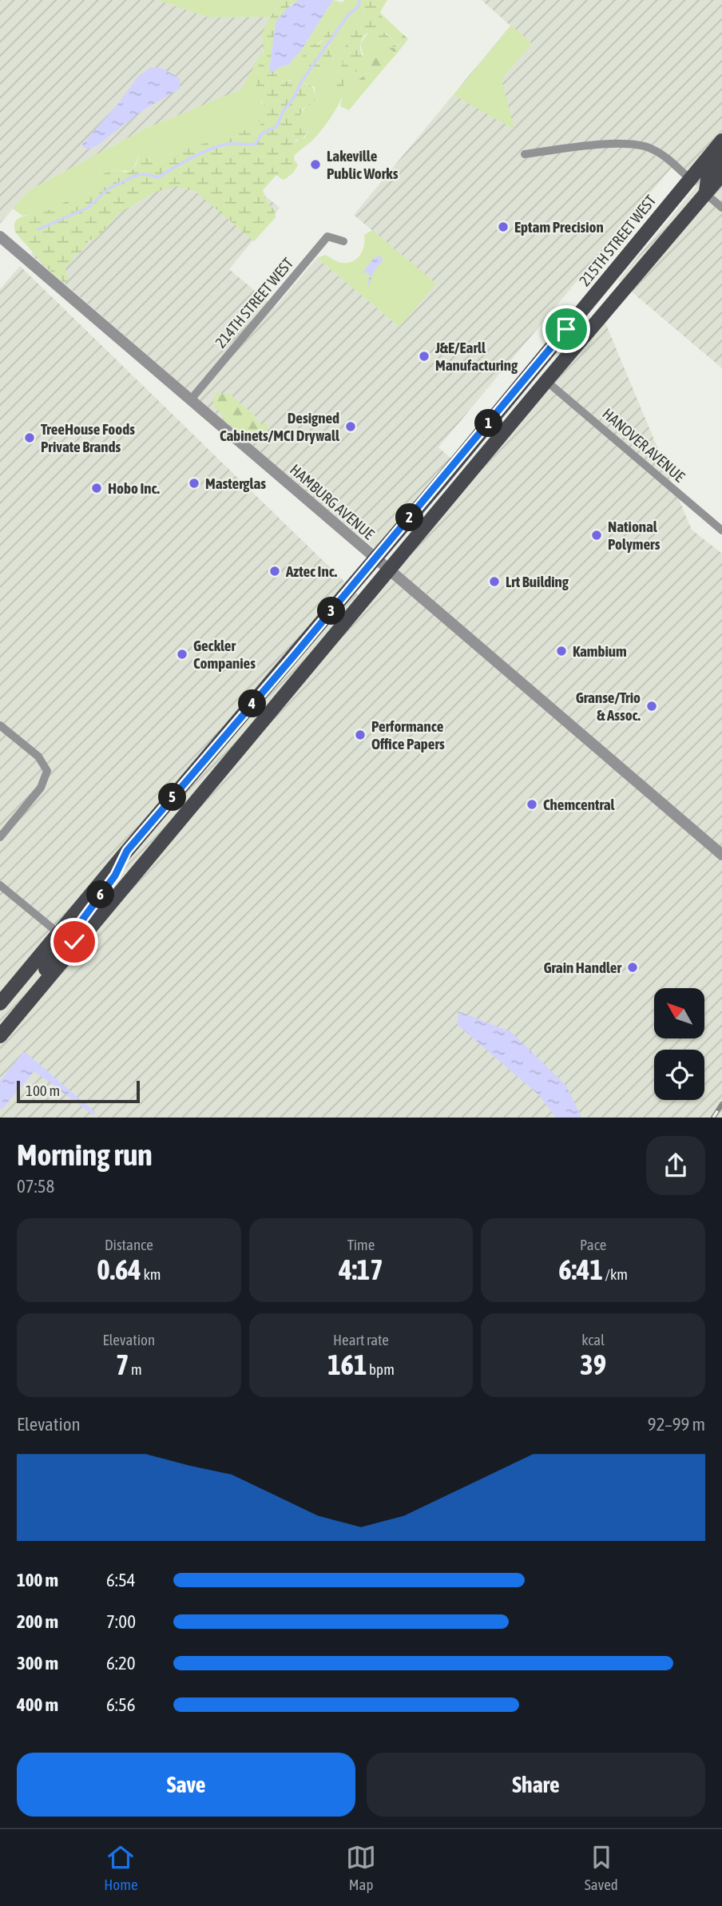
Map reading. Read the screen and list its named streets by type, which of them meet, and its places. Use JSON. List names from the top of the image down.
{
  "streets": {
    "main road": ["215TH STREET WEST"],
    "street": ["214TH STREET WEST", "HANOVER AVENUE", "HAMBURG AVENUE"]
  },
  "crossings": [
    ["215TH STREET WEST", "HAMBURG AVENUE"],
    ["214TH STREET WEST", "HAMBURG AVENUE"]
  ],
  "places": [
    "Lakeville Public Works",
    "Eptam Precision",
    "J&E/Earll Manufacturing",
    "Designed Cabinets/MCI Drywall",
    "TreeHouse Foods Private Brands",
    "Masterglas",
    "Hobo Inc.",
    "National Polymers",
    "Aztec Inc.",
    "Lrt Building",
    "Kambium",
    "Geckler Companies",
    "Granse/Trio & Assoc.",
    "Performance Office Papers",
    "Chemcentral",
    "Grain Handler"
  ],
  "scale_bar": "100 m",
  "north": "top left",
  "page": {
    "pins": [
      "1",
      "2",
      "3",
      "4",
      "5",
      "6"
    ],
    "scale": "100 m",
    "heading": ["Morning run", "07:58"],
    "stats": [
      ["Distance", "0.64 km"],
      ["Time", "4:17"],
      ["Pace", "6:41 /km"],
      ["Elevation", "7 m"],
      ["Heart rate", "161 bpm"],
      ["kcal", "39"]
    ],
    "chart": ["Elevation", "92–99 m"],
    "list": [
      {
        "name": "100 m",
        "note": "6:54"
      },
      {
        "name": "200 m",
        "note": "7:00"
      },
      {
        "name": "300 m",
        "note": "6:20"
      },
      {
        "name": "400 m",
        "note": "6:56"
      }
    ],
    "buttons": ["Save", "Share"],
    "tabs": ["Home", "Map", "Saved"]
  }
}
